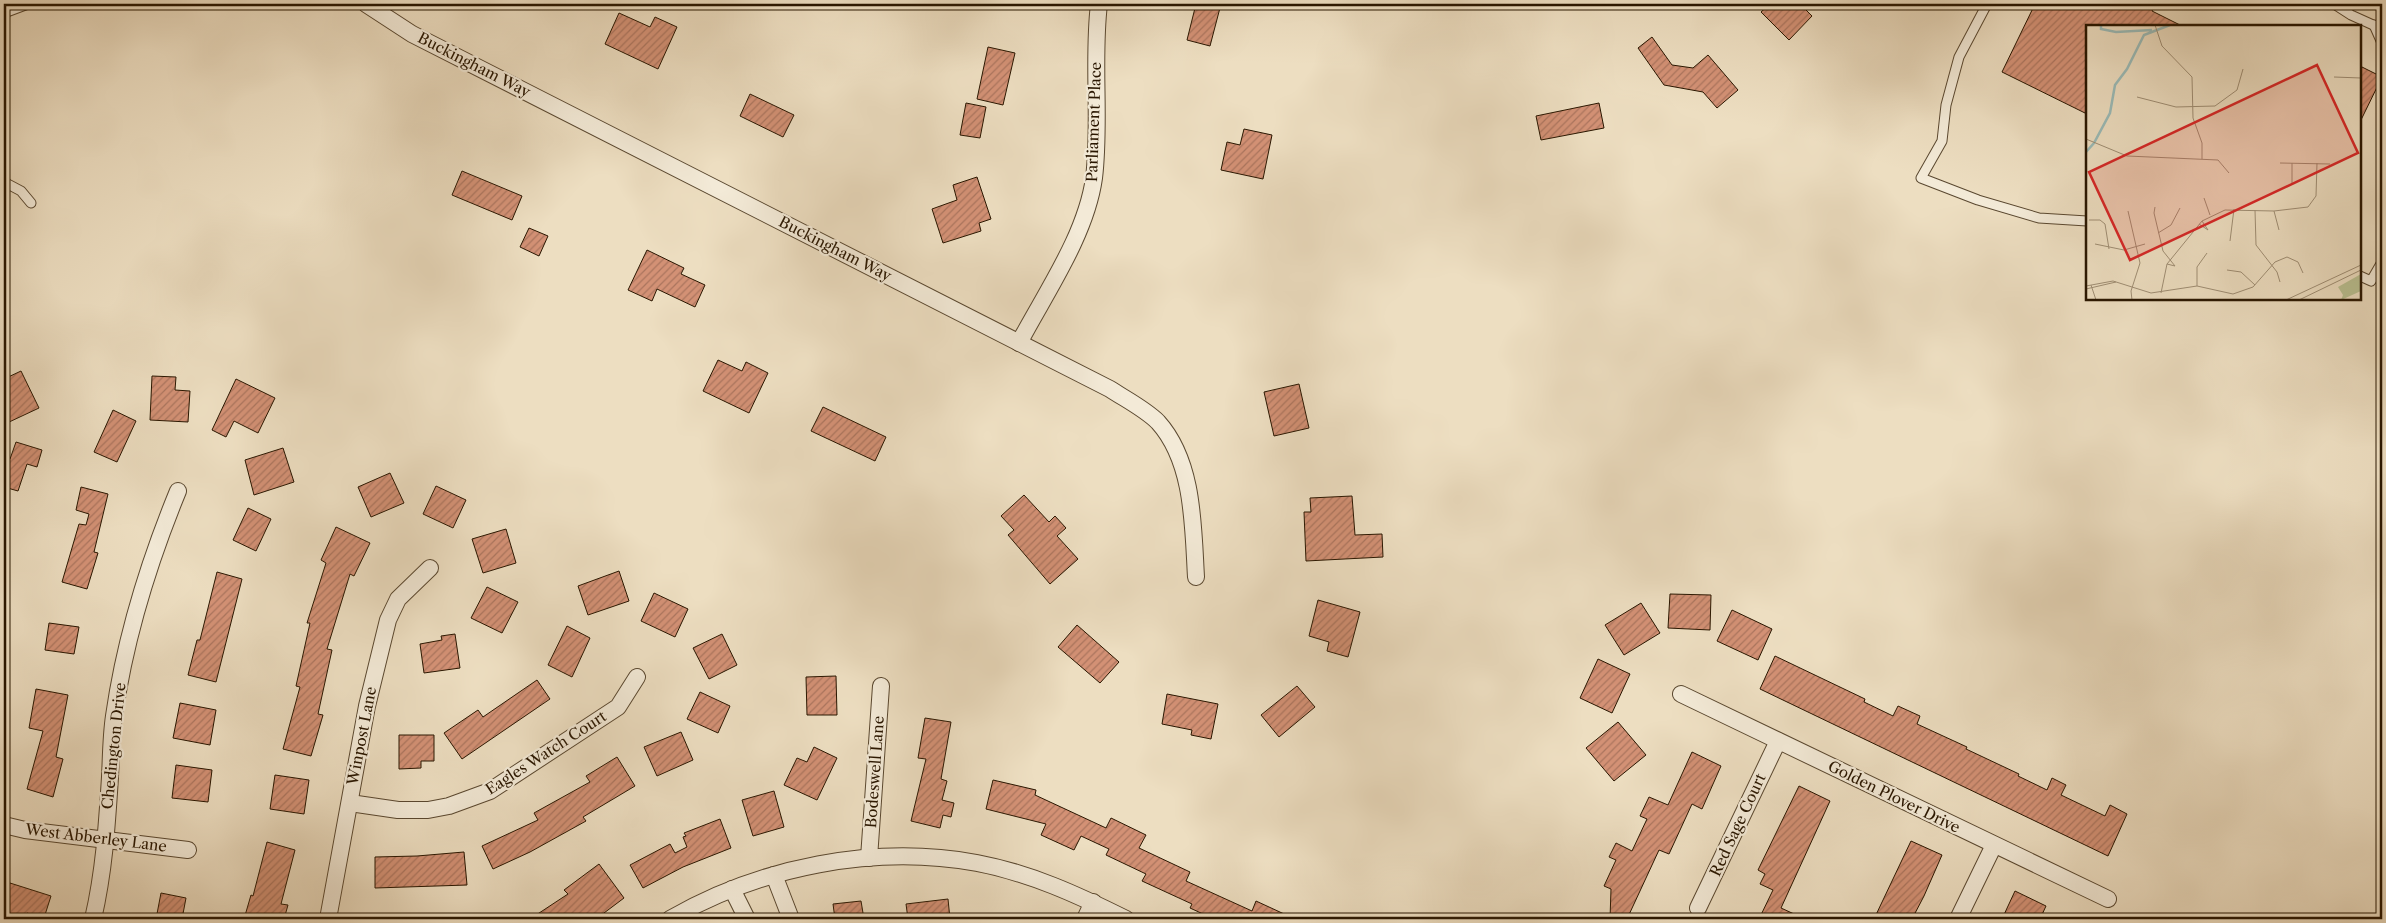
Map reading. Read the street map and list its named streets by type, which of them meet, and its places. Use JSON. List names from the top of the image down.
{
  "streets": {
    "street": [
      "Buckingham Way",
      "Parliament Place",
      "Winpost Lane",
      "Chedington Drive",
      "Eagles Watch Court",
      "Bodeswell Lane",
      "Golden Plover Drive",
      "Red Sage Court",
      "West Abberley Lane"
    ]
  },
  "crossings": [
    ["Buckingham Way", "Parliament Place"],
    ["Winpost Lane", "Eagles Watch Court"],
    ["Chedington Drive", "West Abberley Lane"],
    ["Golden Plover Drive", "Red Sage Court"]
  ]
}
